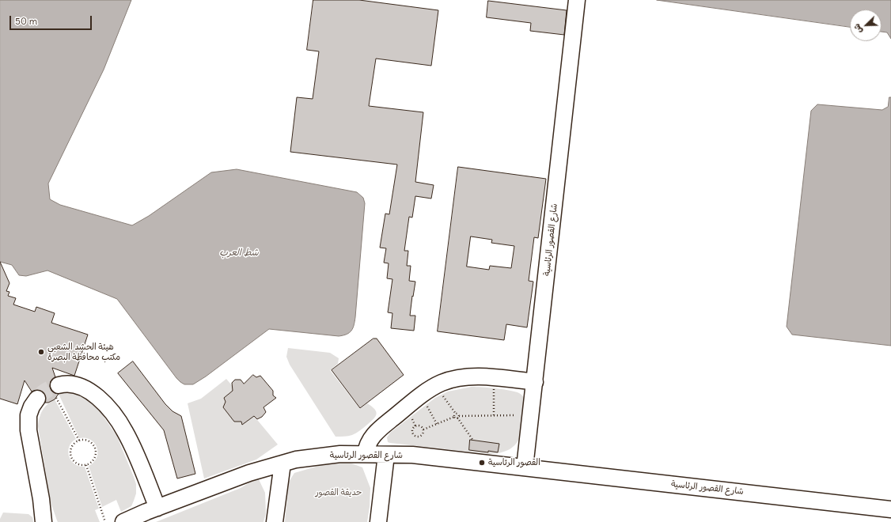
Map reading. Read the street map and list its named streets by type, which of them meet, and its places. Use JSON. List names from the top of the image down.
{
  "streets": {
    "street": ["شارع القصور الرئاسية"]
  },
  "water": ["شط العرب"],
  "parks": ["حديقة القصور"],
  "places": ["هيئة الحشد الشعبي مكتب محافظة البصرة", "القصور الرئاسية"],
  "scale_bar": "50 m",
  "north": "bottom left"
}
